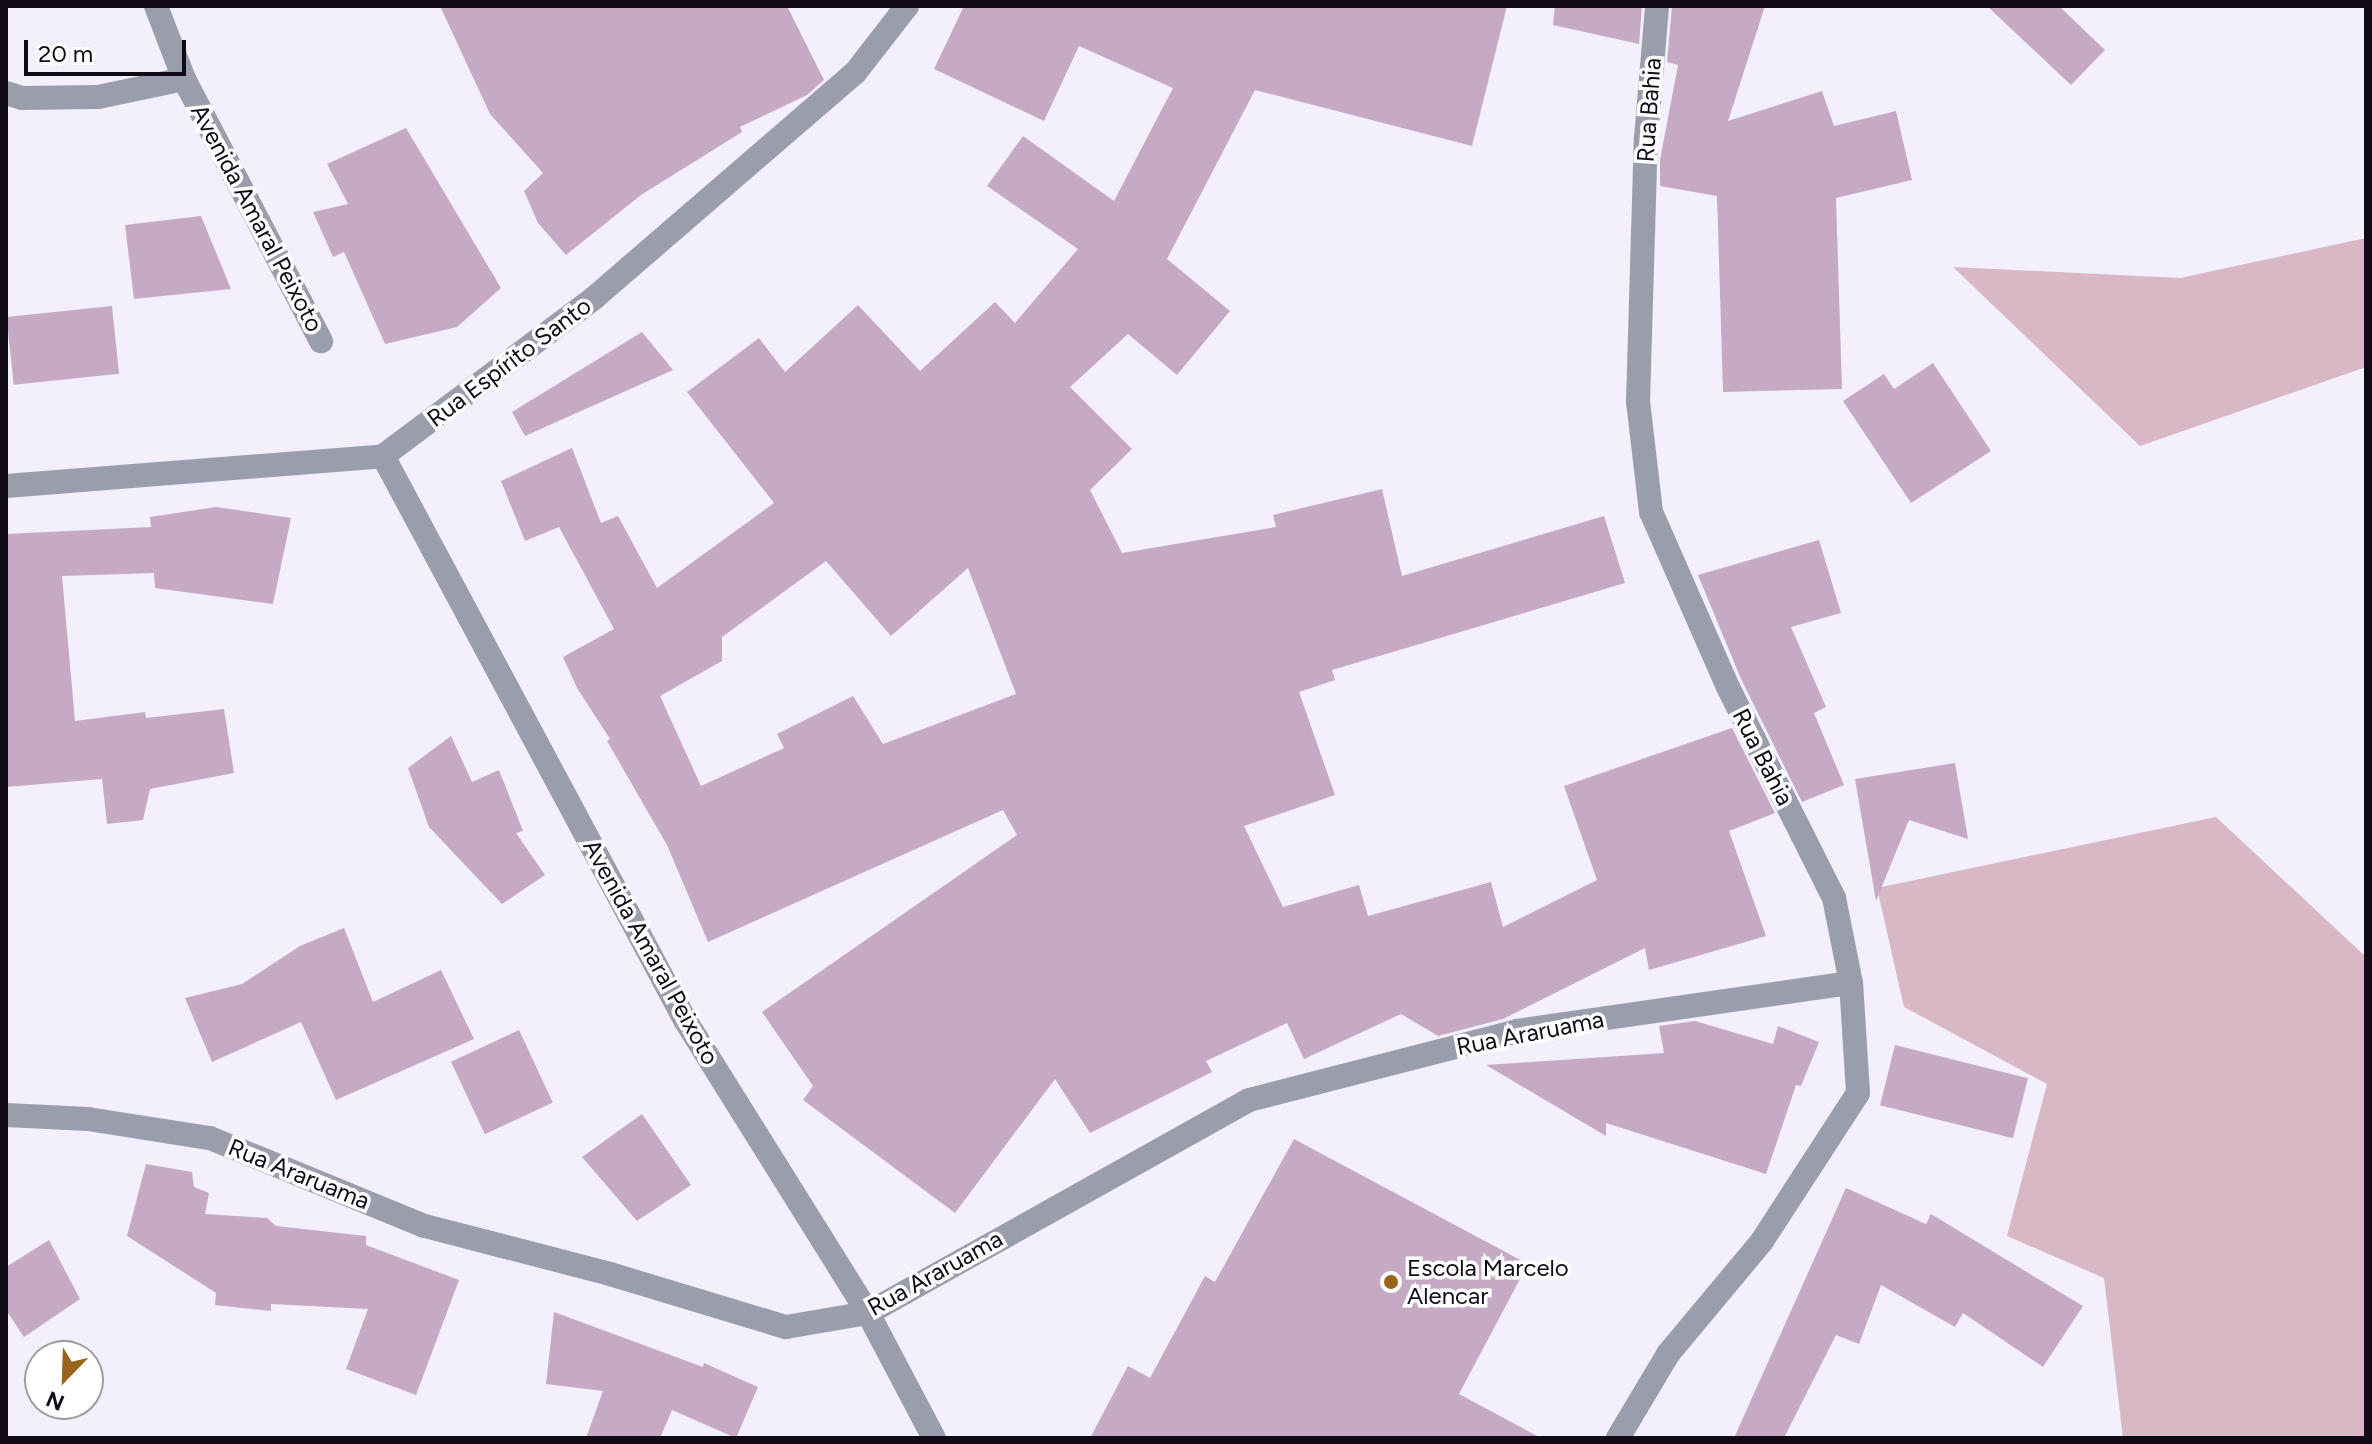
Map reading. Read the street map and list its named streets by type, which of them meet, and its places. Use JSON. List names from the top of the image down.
{
  "streets": {
    "street": [
      "Rua Bahia",
      "Avenida Amaral Peixoto",
      "Rua Espírito Santo",
      "Rua Araruama"
    ]
  },
  "crossings": [
    ["Rua Bahia", "Rua Araruama"],
    ["Avenida Amaral Peixoto", "Rua Espírito Santo"],
    ["Avenida Amaral Peixoto", "Rua Araruama"]
  ],
  "places": ["Escola Marcelo Alencar"],
  "scale_bar": "20 m",
  "north": "bottom left"
}
